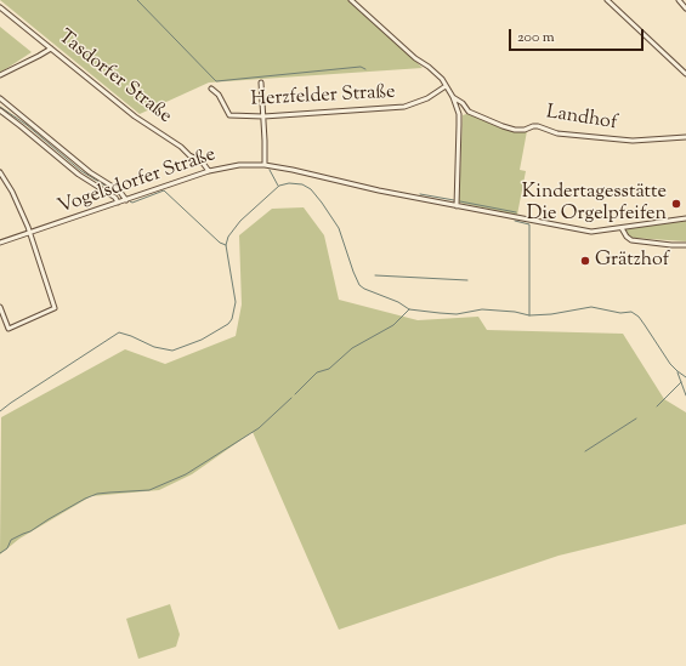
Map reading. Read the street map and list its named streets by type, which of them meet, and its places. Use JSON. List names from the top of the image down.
{
  "streets": {
    "street": [
      "Tasdorfer Straße",
      "Herzfelder Straße",
      "Landhof",
      "Vogelsdorfer Straße"
    ]
  },
  "crossings": [
    ["Tasdorfer Straße", "Vogelsdorfer Straße"]
  ],
  "places": ["Kindertagesstätte Die Orgelpfeifen", "Grätzhof"],
  "scale_bar": "200 m"
}
